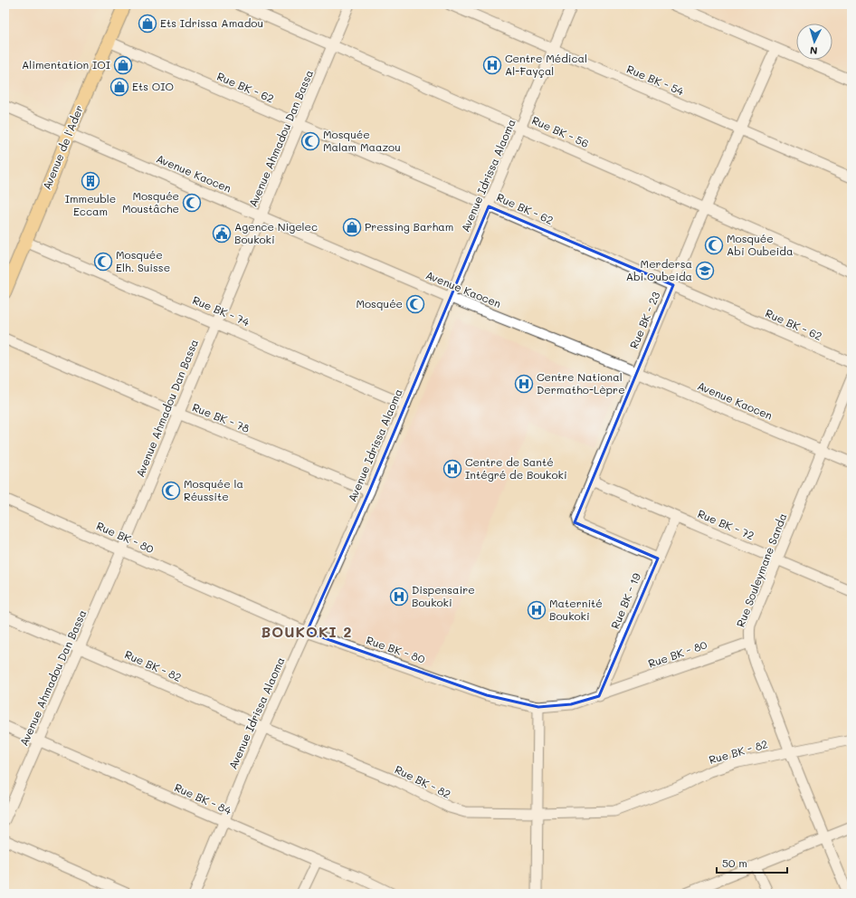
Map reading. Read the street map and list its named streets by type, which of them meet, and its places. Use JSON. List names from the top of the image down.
{
  "streets": {
    "main road": ["Avenue de l'Ader"],
    "street": [
      "Rue BK - 54",
      "Rue BK - 62",
      "Rue BK - 56",
      "Avenue Ahmadou Dan Bassa",
      "Avenue Kaocen",
      "Avenue Idrissa Alaoma",
      "Rue BK - 74",
      "Rue BK - 23",
      "Rue BK - 78",
      "Rue BK - 72",
      "Rue BK - 80",
      "Rue Souleymane Sanda",
      "Rue BK - 19",
      "Rue BK - 82",
      "Rue BK - 84"
    ]
  },
  "crossings": [
    ["Rue BK - 54", "Avenue Idrissa Alaoma"],
    ["Rue BK - 54", "Rue BK - 23"],
    ["Rue BK - 62", "Avenue Ahmadou Dan Bassa"],
    ["Rue BK - 62", "Avenue de l'Ader"],
    ["Rue BK - 62", "Avenue Idrissa Alaoma"],
    ["Rue BK - 62", "Rue BK - 23"],
    ["Rue BK - 56", "Avenue Ahmadou Dan Bassa"],
    ["Rue BK - 56", "Avenue Idrissa Alaoma"],
    ["Rue BK - 56", "Rue BK - 23"],
    ["Avenue Ahmadou Dan Bassa", "Avenue Kaocen"],
    ["Avenue Ahmadou Dan Bassa", "Rue BK - 74"],
    ["Avenue Ahmadou Dan Bassa", "Rue BK - 78"],
    ["Avenue Ahmadou Dan Bassa", "Rue BK - 80"],
    ["Avenue Ahmadou Dan Bassa", "Rue BK - 82"],
    ["Avenue Ahmadou Dan Bassa", "Rue BK - 84"],
    ["Avenue de l'Ader", "Avenue Kaocen"],
    ["Avenue de l'Ader", "Rue BK - 74"],
    ["Avenue Kaocen", "Avenue Idrissa Alaoma"],
    ["Avenue Kaocen", "Rue BK - 23"],
    ["Avenue Kaocen", "Rue Souleymane Sanda"],
    ["Avenue Idrissa Alaoma", "Rue BK - 74"],
    ["Avenue Idrissa Alaoma", "Rue BK - 78"],
    ["Avenue Idrissa Alaoma", "Rue BK - 80"],
    ["Avenue Idrissa Alaoma", "Rue BK - 82"],
    ["Avenue Idrissa Alaoma", "Rue BK - 84"],
    ["Rue BK - 23", "Rue BK - 72"],
    ["Rue BK - 23", "Rue BK - 19"],
    ["Rue BK - 72", "Rue Souleymane Sanda"],
    ["Rue BK - 72", "Rue BK - 19"],
    ["Rue BK - 80", "Rue Souleymane Sanda"],
    ["Rue BK - 80", "Rue BK - 19"],
    ["Rue Souleymane Sanda", "Rue BK - 82"]
  ],
  "districts": ["BOUKOKI 2"],
  "places": {
    "shop": [
      "Ets Idrissa Amadou",
      "Alimentation IOI",
      "Ets OIO",
      "Pressing Barham"
    ],
    "hospital": [
      "Centre Médical Al-Fayçal",
      "Centre National Dermatho-Lèpre",
      "Centre de Santé Intégré de Boukoki",
      "Dispensaire Boukoki",
      "Maternité Boukoki"
    ],
    "mosque": [
      "Mosquée Malam Maazou",
      "Mosquée Moustâche",
      "Mosquée Abi Oubeida",
      "Mosquée Elh. Suisse",
      "Mosquée",
      "Mosquée la Réussite"
    ],
    "building": ["Immeuble Eccam"],
    "public building": ["Agence Nigelec Boukoki"],
    "school or university": ["Merdersa Abi Oubeida"]
  },
  "scale_bar": "50 m",
  "north": "bottom"
}
